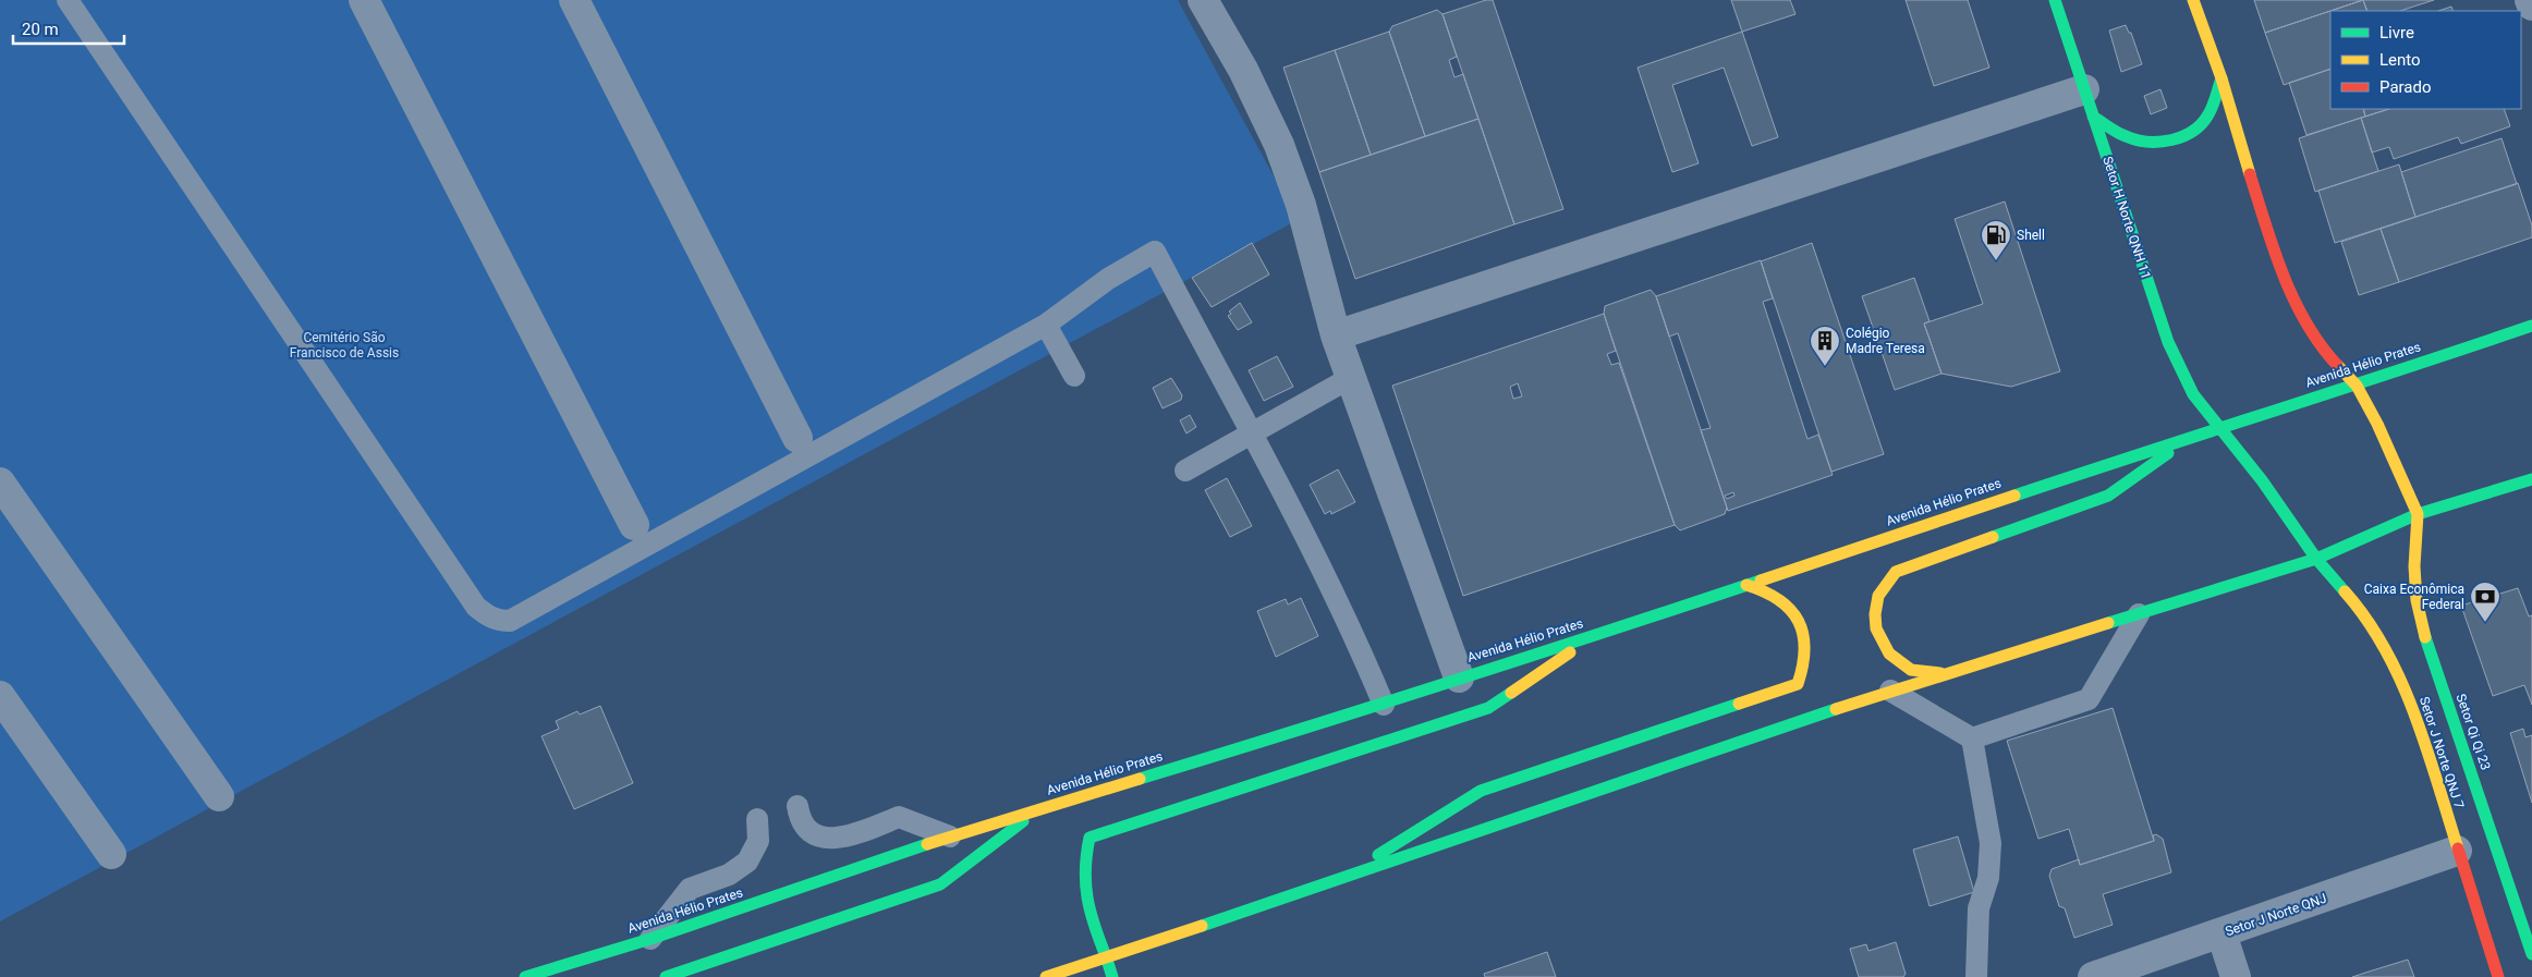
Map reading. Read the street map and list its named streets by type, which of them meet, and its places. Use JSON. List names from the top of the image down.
{
  "streets": {
    "main road": [
      "Setor H Norte QNH 11",
      "Avenida Hélio Prates",
      "Setor Qi Qi 23",
      "Setor J Norte QNJ 7"
    ],
    "street": ["Setor J Norte QNJ"]
  },
  "crossings": [
    ["Setor H Norte QNH 11", "Avenida Hélio Prates"],
    ["Setor H Norte QNH 11", "Setor J Norte QNJ 7"],
    ["Setor J Norte QNJ 7", "Setor J Norte QNJ"]
  ],
  "parks": ["Cemitério São Francisco de Assis"],
  "places": {
    "fuel station": ["Shell"],
    "building": ["Colégio Madre Teresa"],
    "bank": ["Caixa Econômica Federal"]
  },
  "legend": ["Livre", "Lento", "Parado"],
  "scale_bar": "20 m"
}
